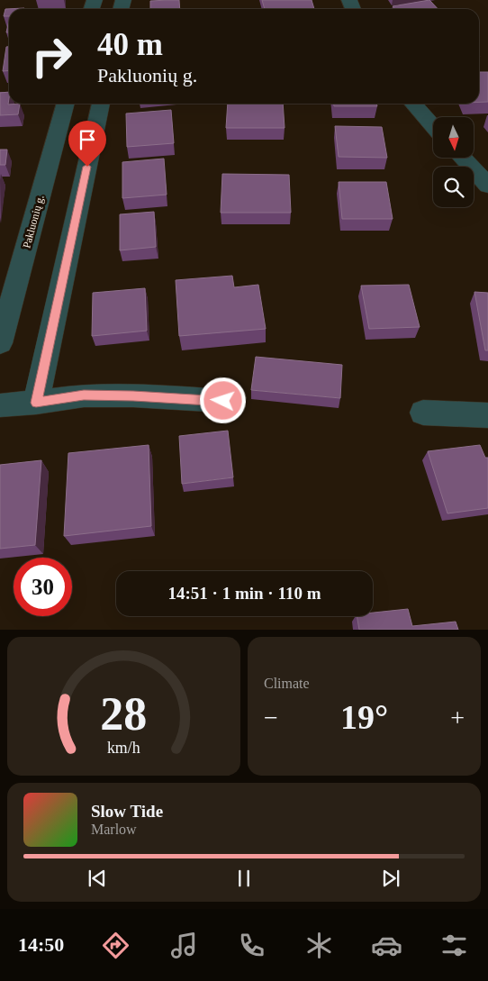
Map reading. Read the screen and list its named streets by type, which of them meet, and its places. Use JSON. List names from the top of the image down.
{
  "streets": {
    "street": ["Pakluonių g."]
  },
  "north": "bottom",
  "page": {
    "turn": ["40 m", "Pakluonių g."],
    "limit": "30",
    "trip": "14:51 · 1 min · 110 m",
    "tile": "Climate",
    "heat": ["−", "19°", "+"],
    "song": ["Slow Tide", "Marlow"],
    "tabs": "14:50",
    "gauge": ["28", "km/h"]
  }
}
